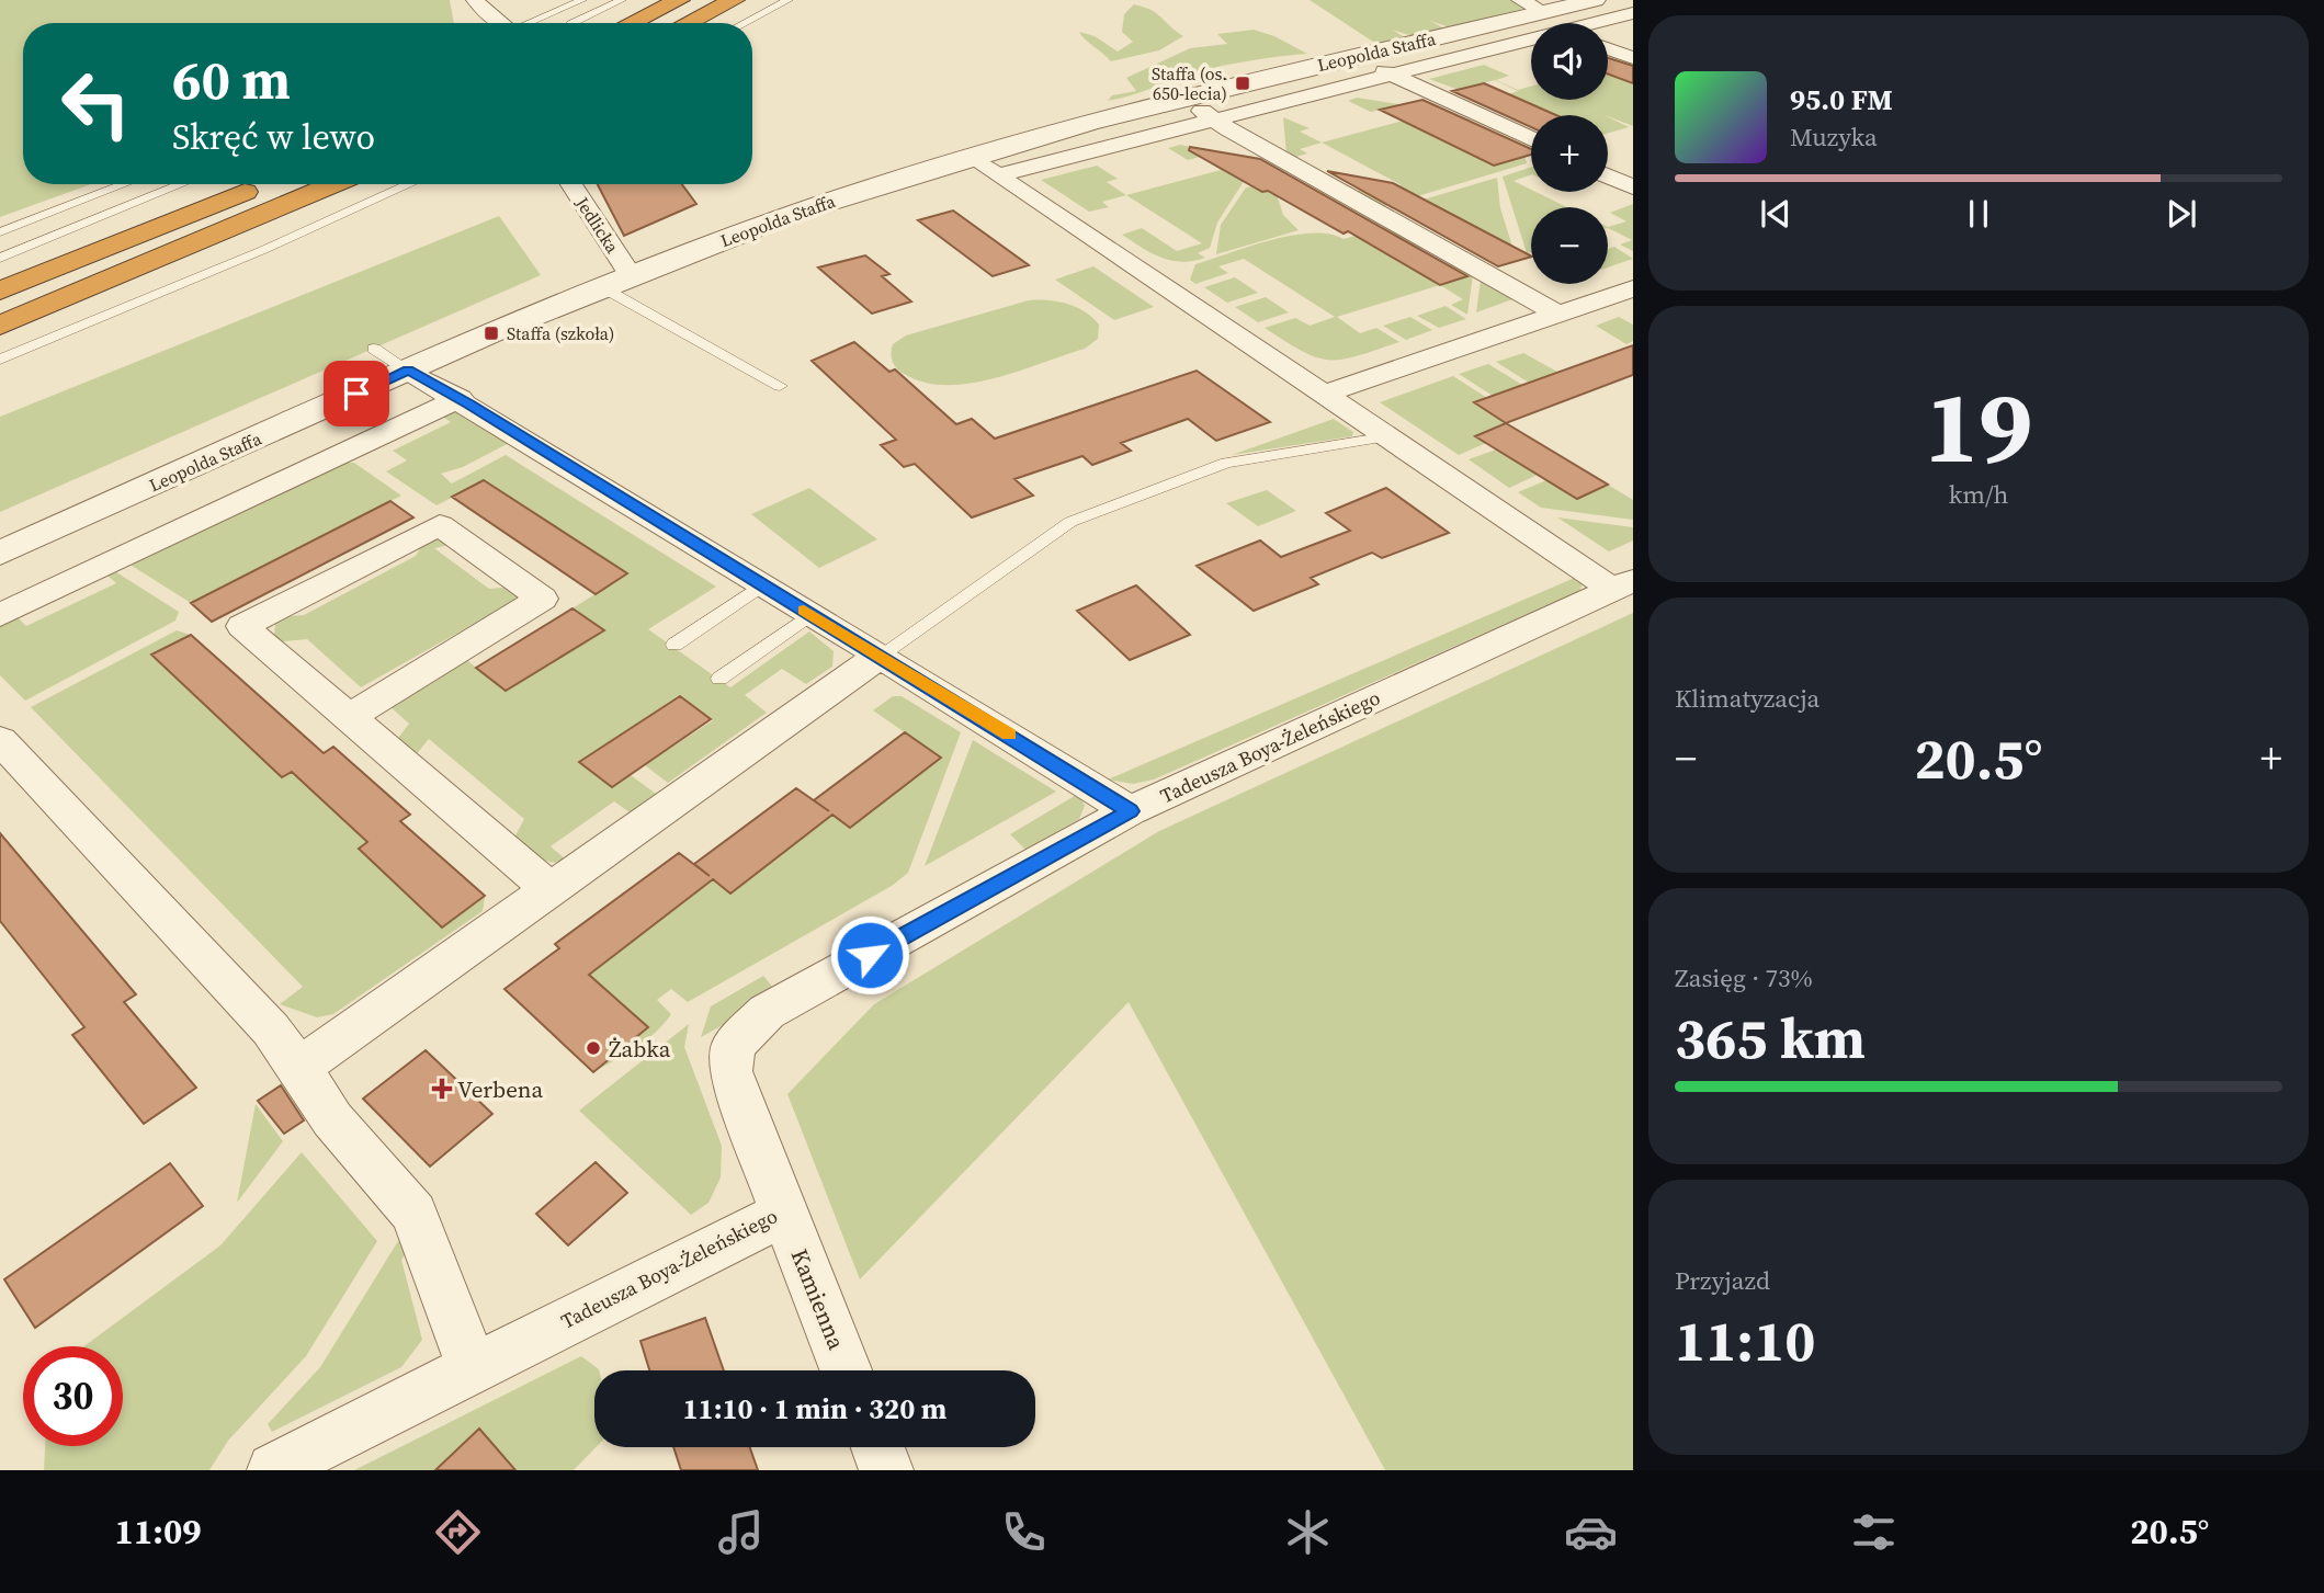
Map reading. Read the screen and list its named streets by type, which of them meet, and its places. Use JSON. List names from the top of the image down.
{
  "streets": {
    "street": [
      "Leopolda Staffa",
      "Jedlicka",
      "Tadeusza Boya-Żeleńskiego",
      "Kamienna"
    ]
  },
  "crossings": [
    ["Leopolda Staffa", "Jedlicka"],
    ["Tadeusza Boya-Żeleńskiego", "Kamienna"]
  ],
  "places": {
    "transit": ["Staffa (os. 650-lecia)", "Staffa (szkoła)"],
    "other": ["Żabka"],
    "health": ["Verbena"]
  },
  "page": {
    "map_buttons": ["+", "−"],
    "turn": ["60 m", "Skręć w lewo"],
    "song": ["95.0 FM", "Muzyka"],
    "tile": [
      ["19", "km/h"],
      "Klimatyzacja",
      ["Zasięg · 73%", "365 km"],
      ["Przyjazd", "11:10"]
    ],
    "heat": ["−", "20.5°", "+"],
    "limit": "30",
    "trip": "11:10 · 1 min · 320 m",
    "tabs": ["11:09", "20.5°"]
  }
}
